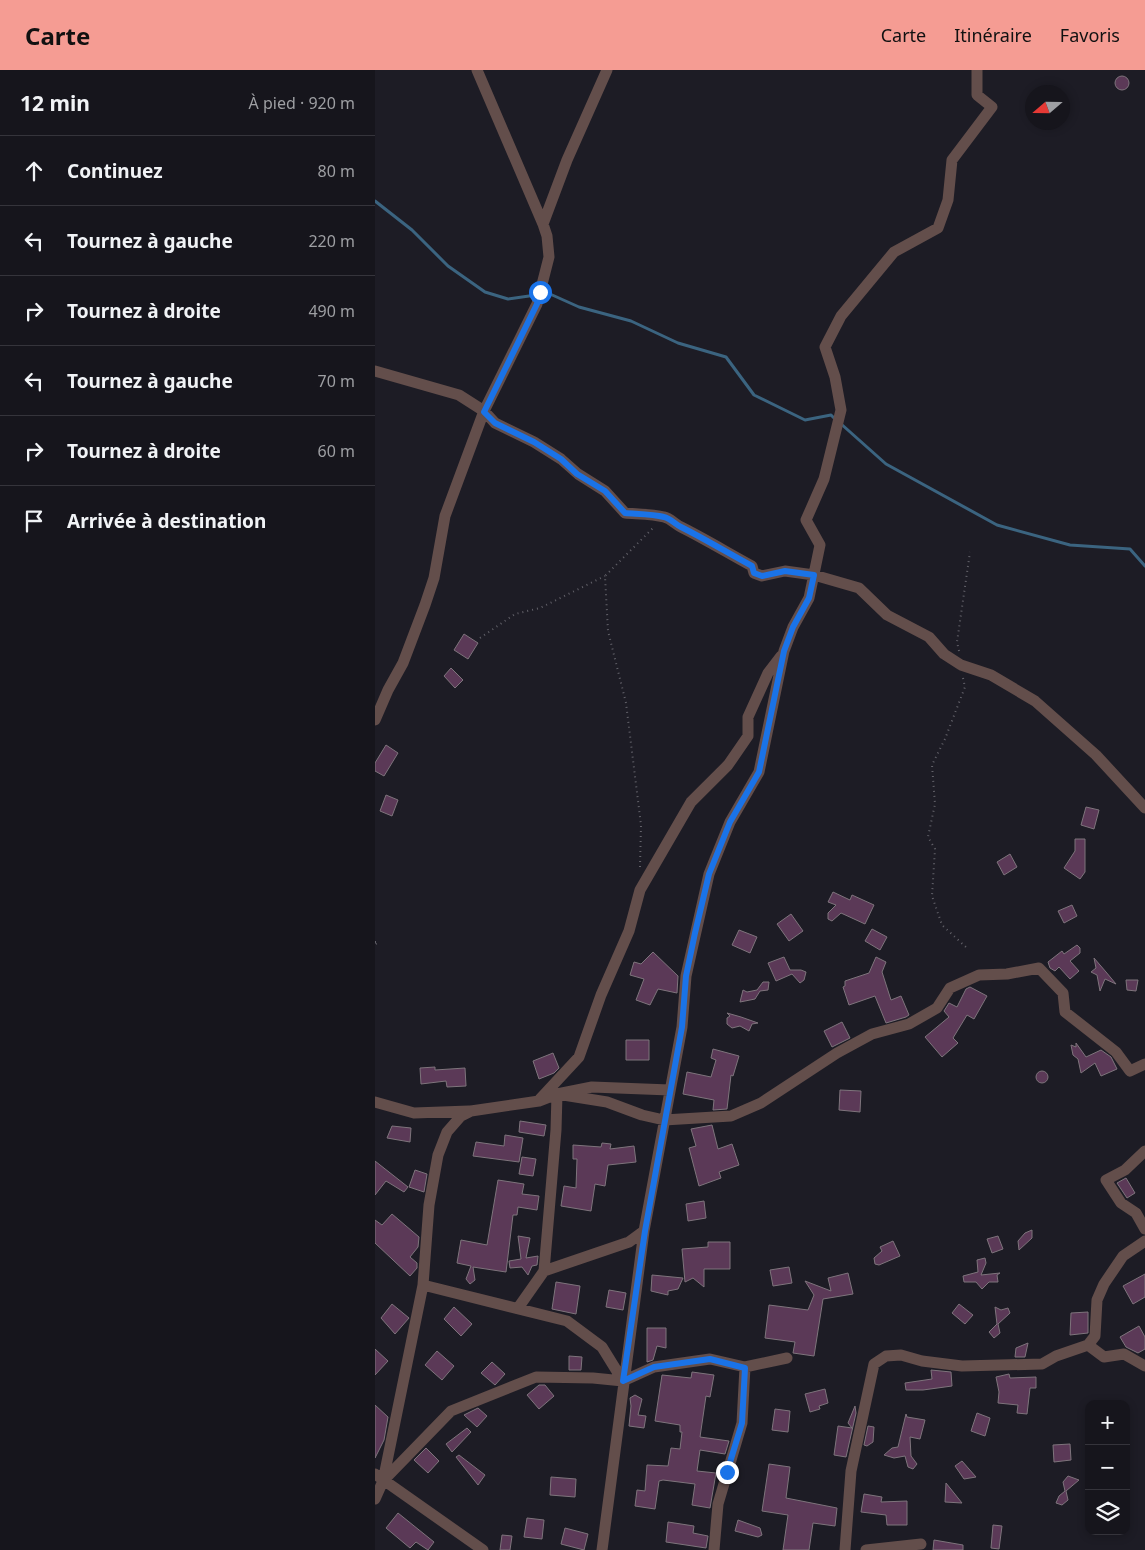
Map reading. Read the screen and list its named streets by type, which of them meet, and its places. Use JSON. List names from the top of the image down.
{
  "north": "left",
  "page": {
    "header": "Carte",
    "nav": ["Carte", "Itinéraire", "Favoris"],
    "heading": ["12 min", "À pied · 920 m"],
    "list": [
      ["Continuez", "80 m"],
      ["Tournez à gauche", "220 m"],
      ["Tournez à droite", "490 m"],
      ["Tournez à gauche", "70 m"],
      ["Tournez à droite", "60 m"],
      "Arrivée à destination"
    ],
    "map_buttons": ["+", "−"]
  }
}
